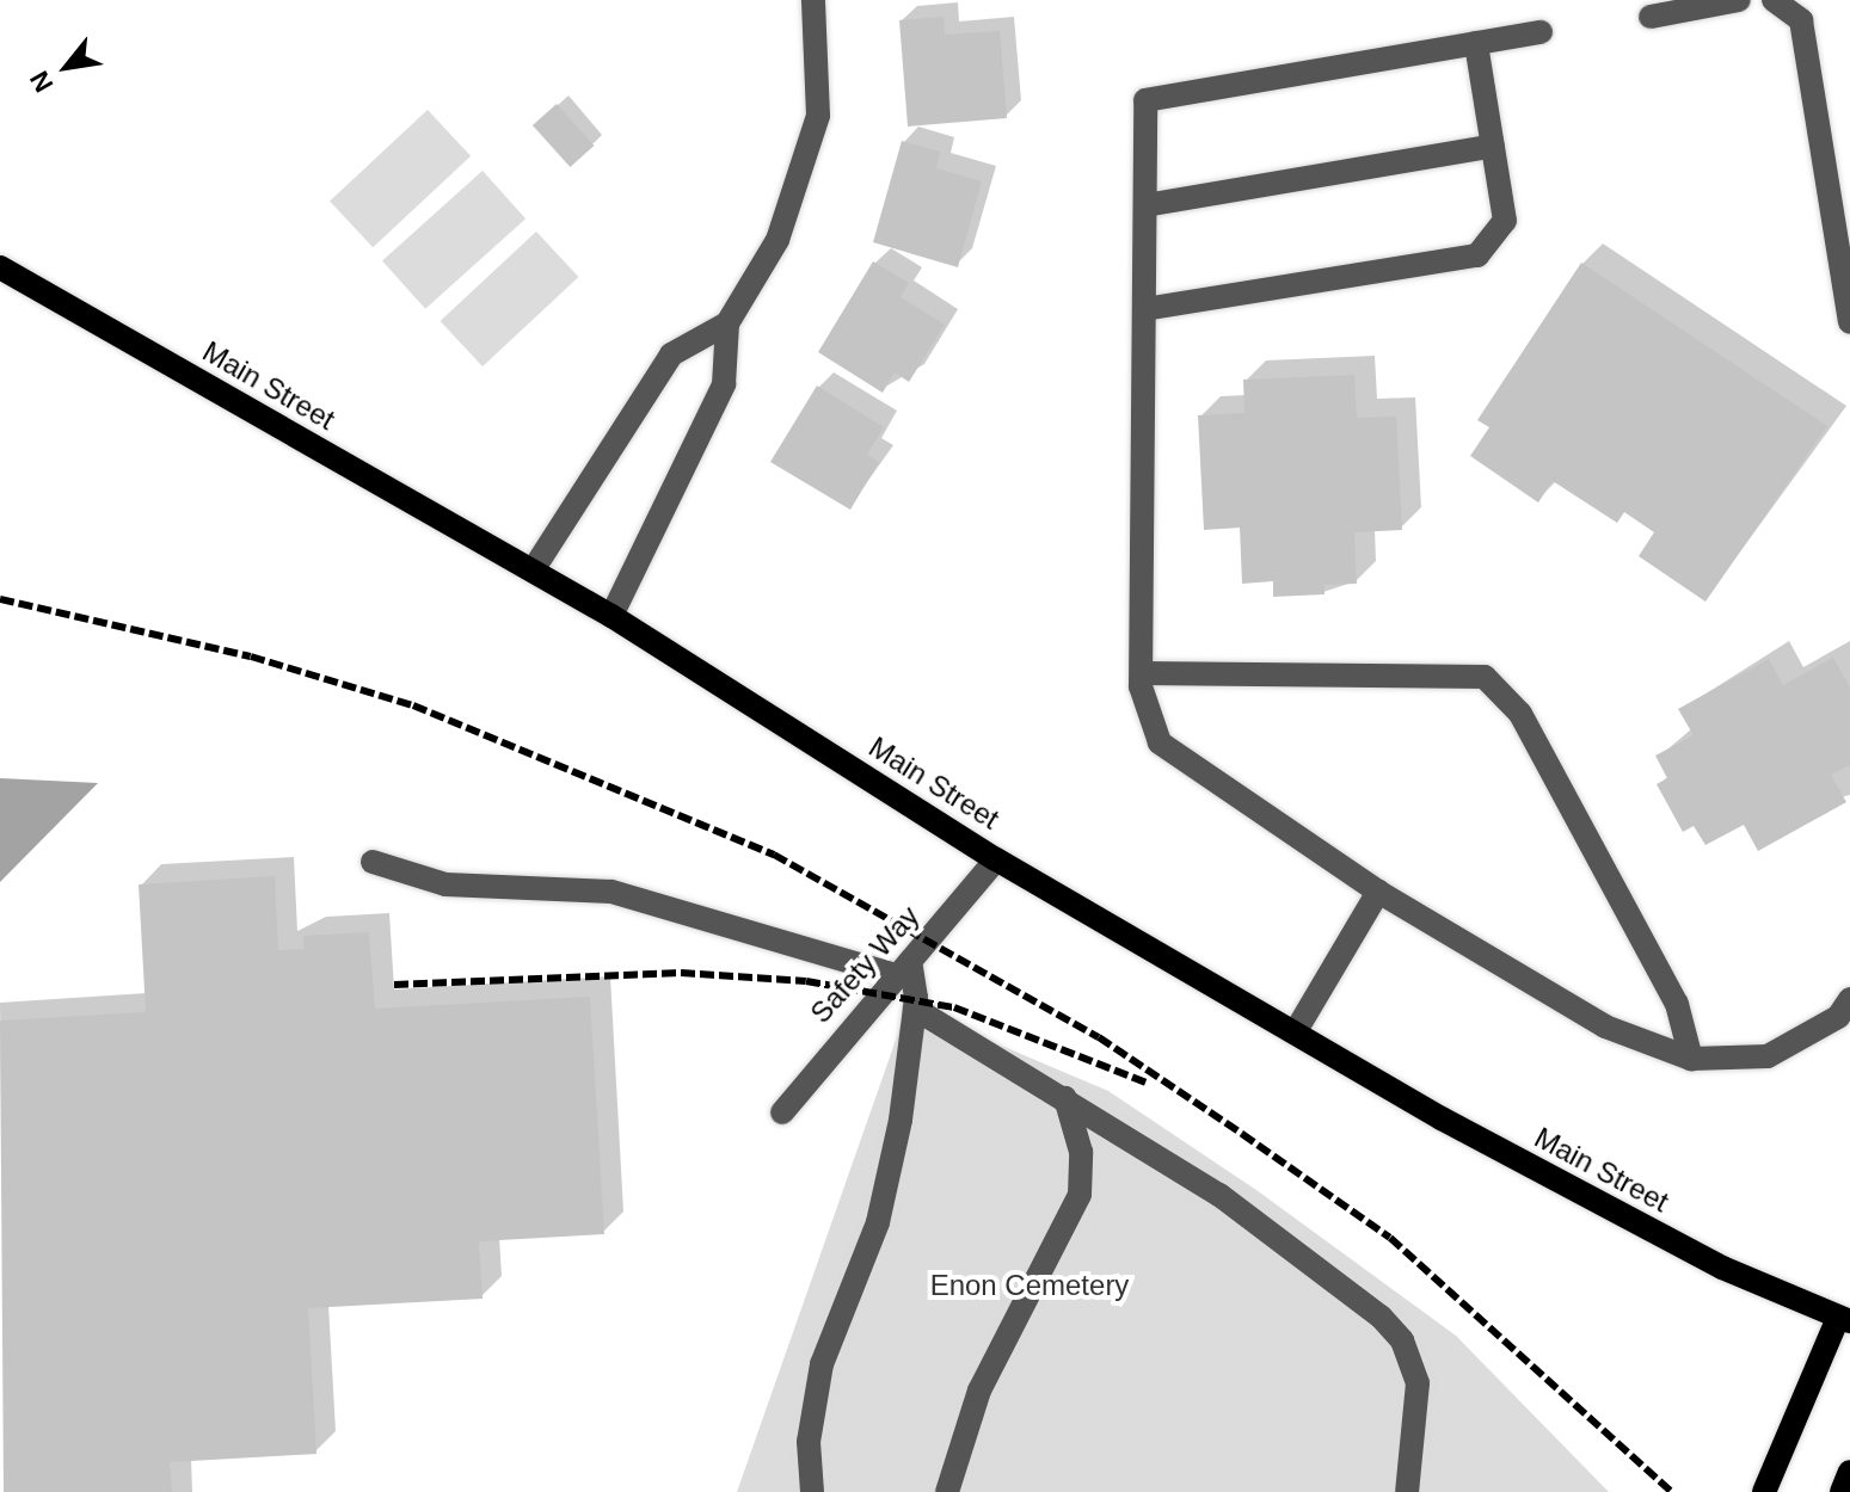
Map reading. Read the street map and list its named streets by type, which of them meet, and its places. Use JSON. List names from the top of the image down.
{
  "streets": {
    "main road": ["Main Street"],
    "street": ["Safety Way"]
  },
  "crossings": [
    ["Main Street", "Safety Way"]
  ],
  "parks": ["Enon Cemetery"],
  "north": "bottom left"
}
